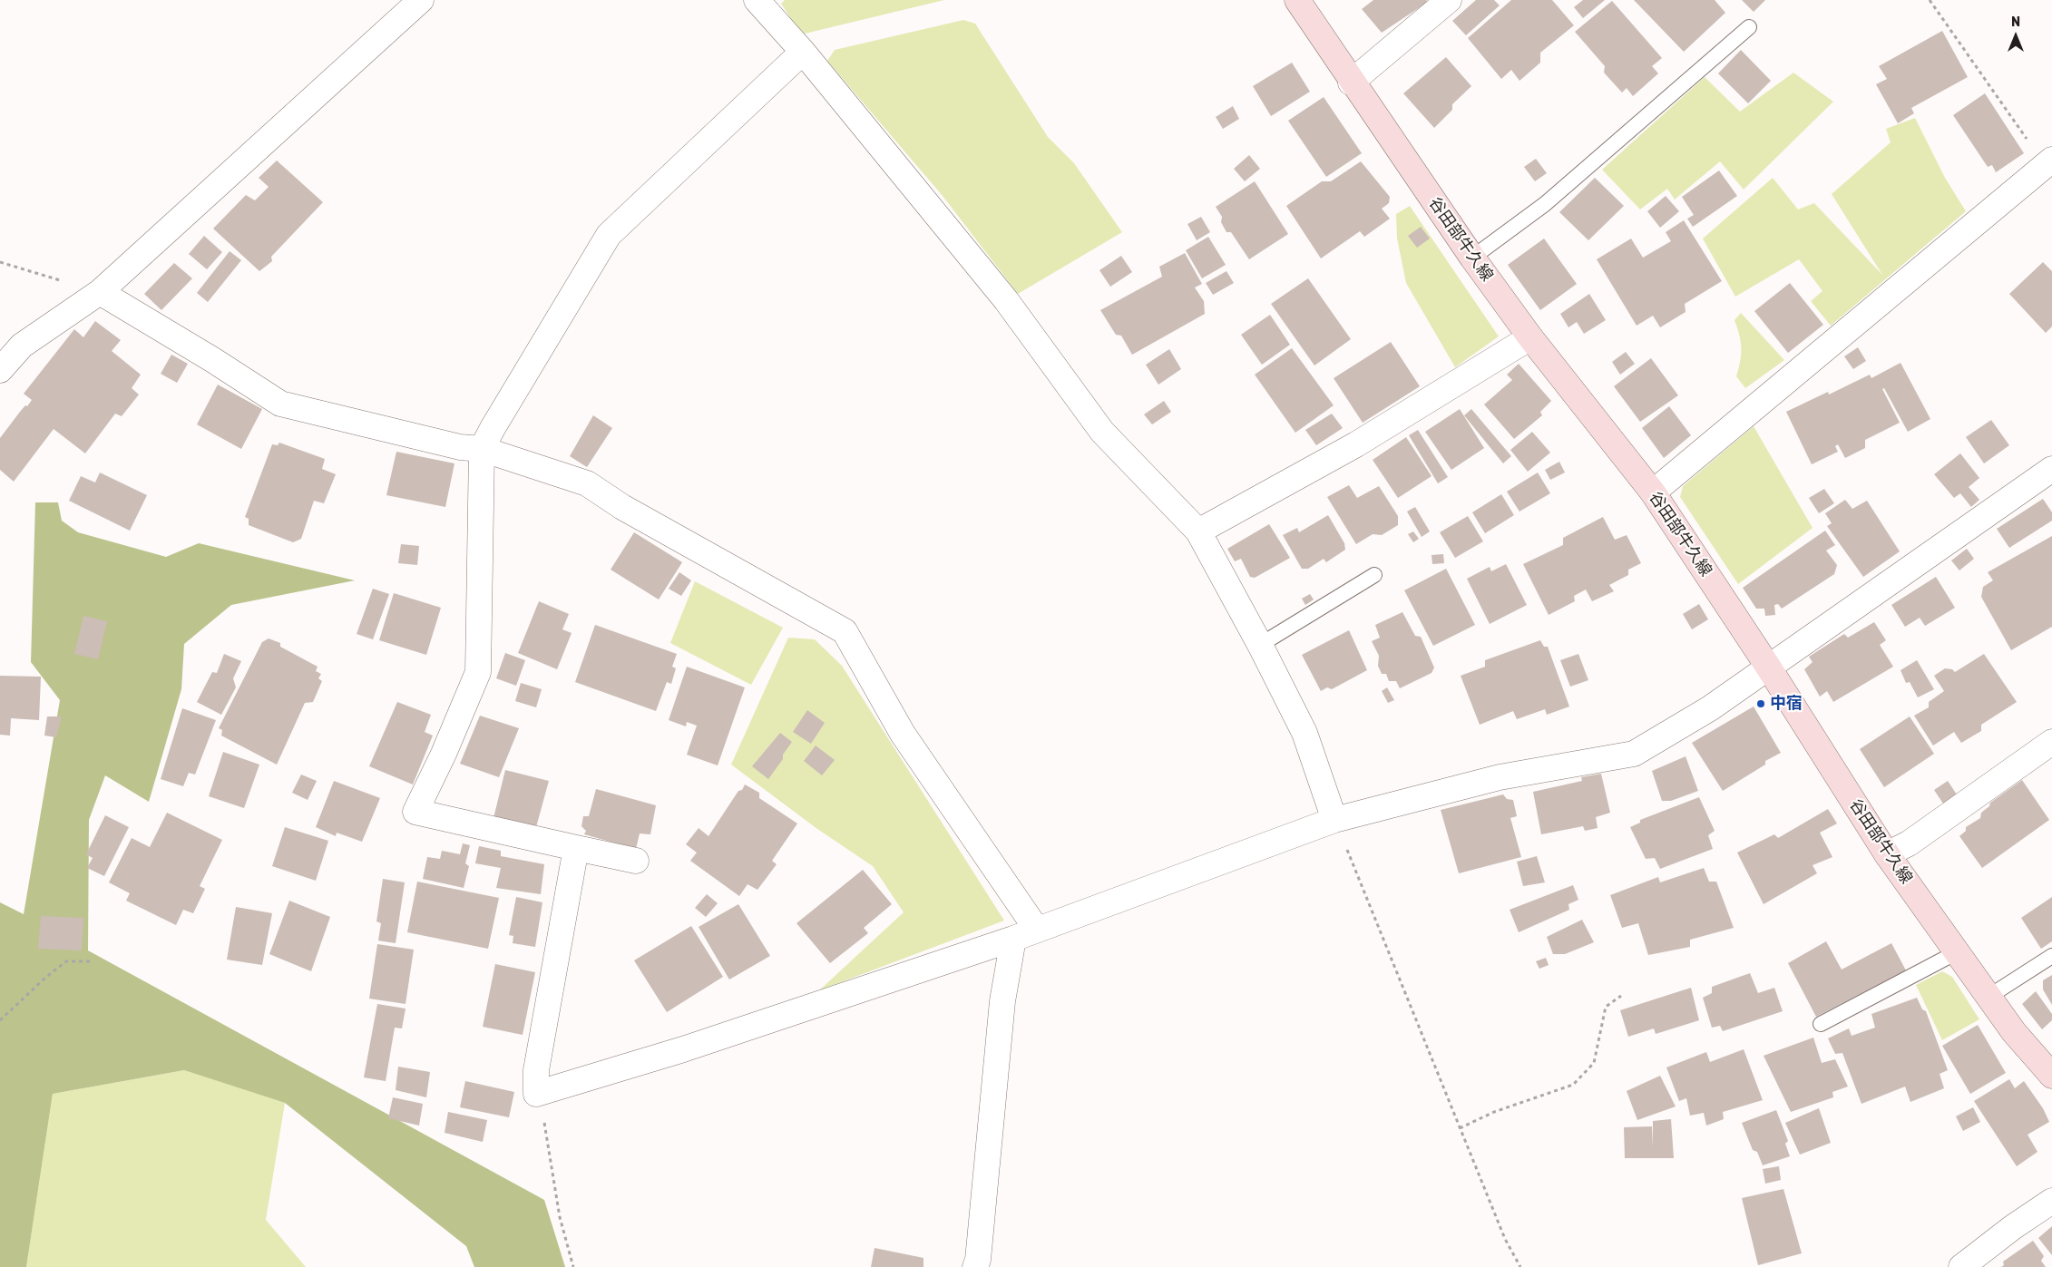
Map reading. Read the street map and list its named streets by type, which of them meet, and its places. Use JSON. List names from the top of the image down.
{
  "streets": {
    "main road": ["谷田部牛久線"]
  },
  "places": ["中宿"],
  "north": "top"
}
